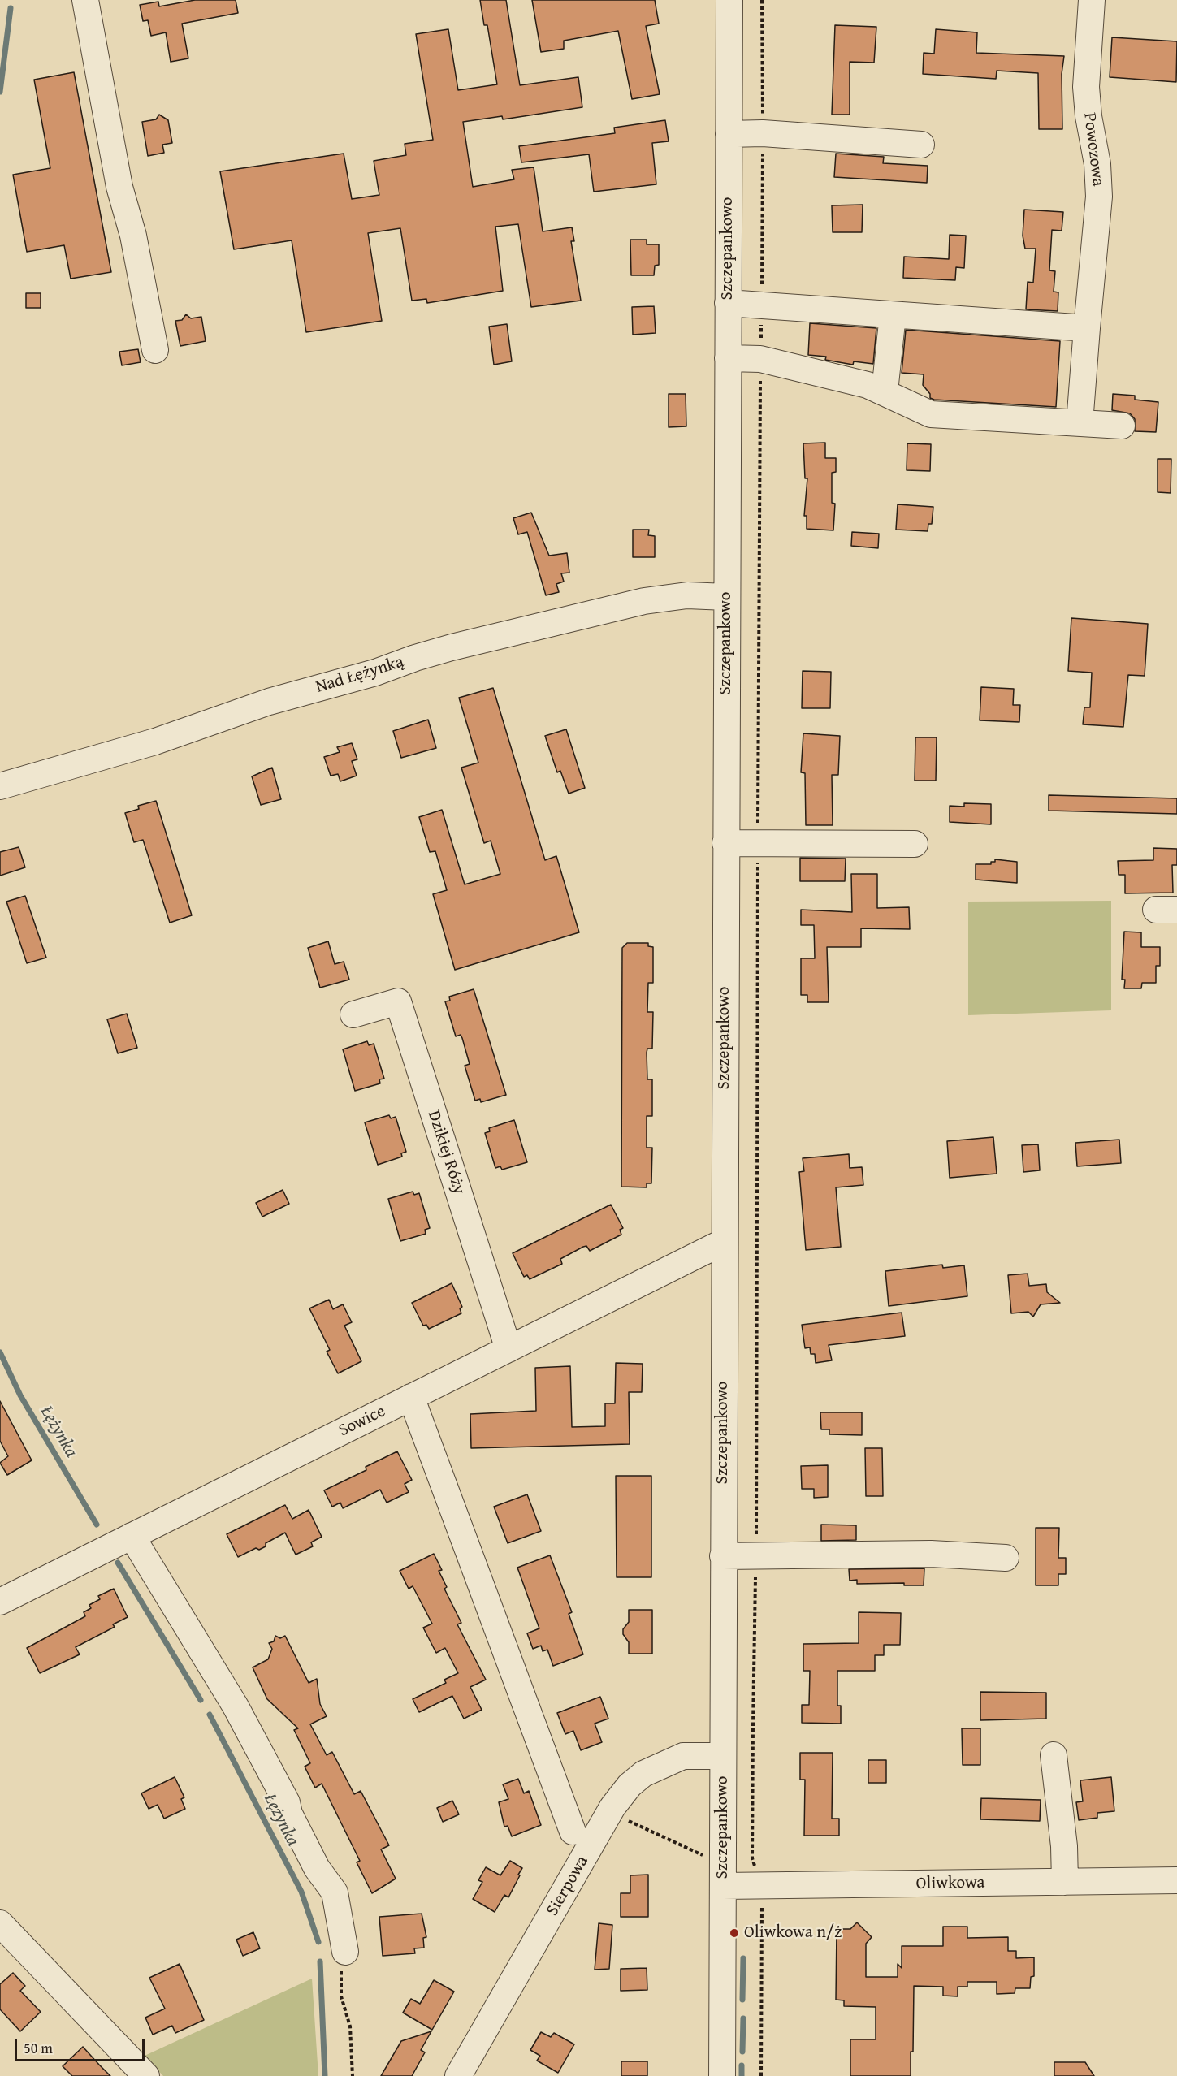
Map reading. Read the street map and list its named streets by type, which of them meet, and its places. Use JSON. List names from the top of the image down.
{
  "streets": {
    "street": [
      "Powozowa",
      "Szczepankowo",
      "Nad Łężynką",
      "Dzikiej Róży",
      "Sowice",
      "Oliwkowa",
      "Sierpowa"
    ]
  },
  "crossings": [
    ["Szczepankowo", "Nad Łężynką"],
    ["Szczepankowo", "Sowice"],
    ["Szczepankowo", "Oliwkowa"],
    ["Szczepankowo", "Sierpowa"],
    ["Dzikiej Róży", "Sowice"]
  ],
  "water": ["Łężynka"],
  "places": ["Oliwkowa n/ż"],
  "scale_bar": "50 m"
}
